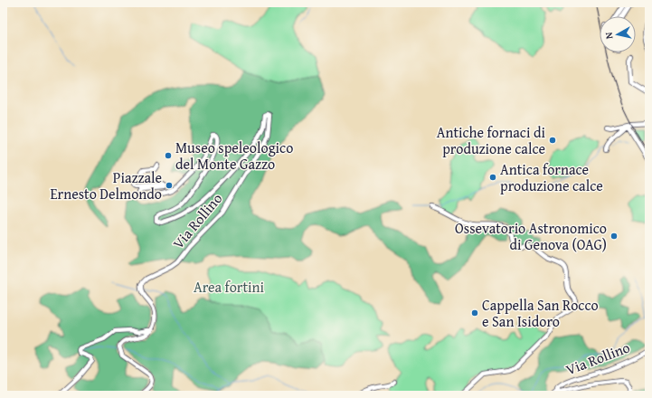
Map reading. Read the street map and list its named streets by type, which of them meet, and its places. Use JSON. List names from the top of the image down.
{
  "streets": {
    "street": ["Via Rollino"]
  },
  "parks": ["Area fortini"],
  "places": [
    "Antiche fornaci di produzione calce",
    "Museo speleologico del Monte Gazzo",
    "Antica fornace produzione calce",
    "Piazzale Ernesto Delmondo",
    "Ossevatorio Astronomico di Genova (OAG)",
    "Cappella San Rocco e San Isidoro"
  ],
  "north": "left"
}
